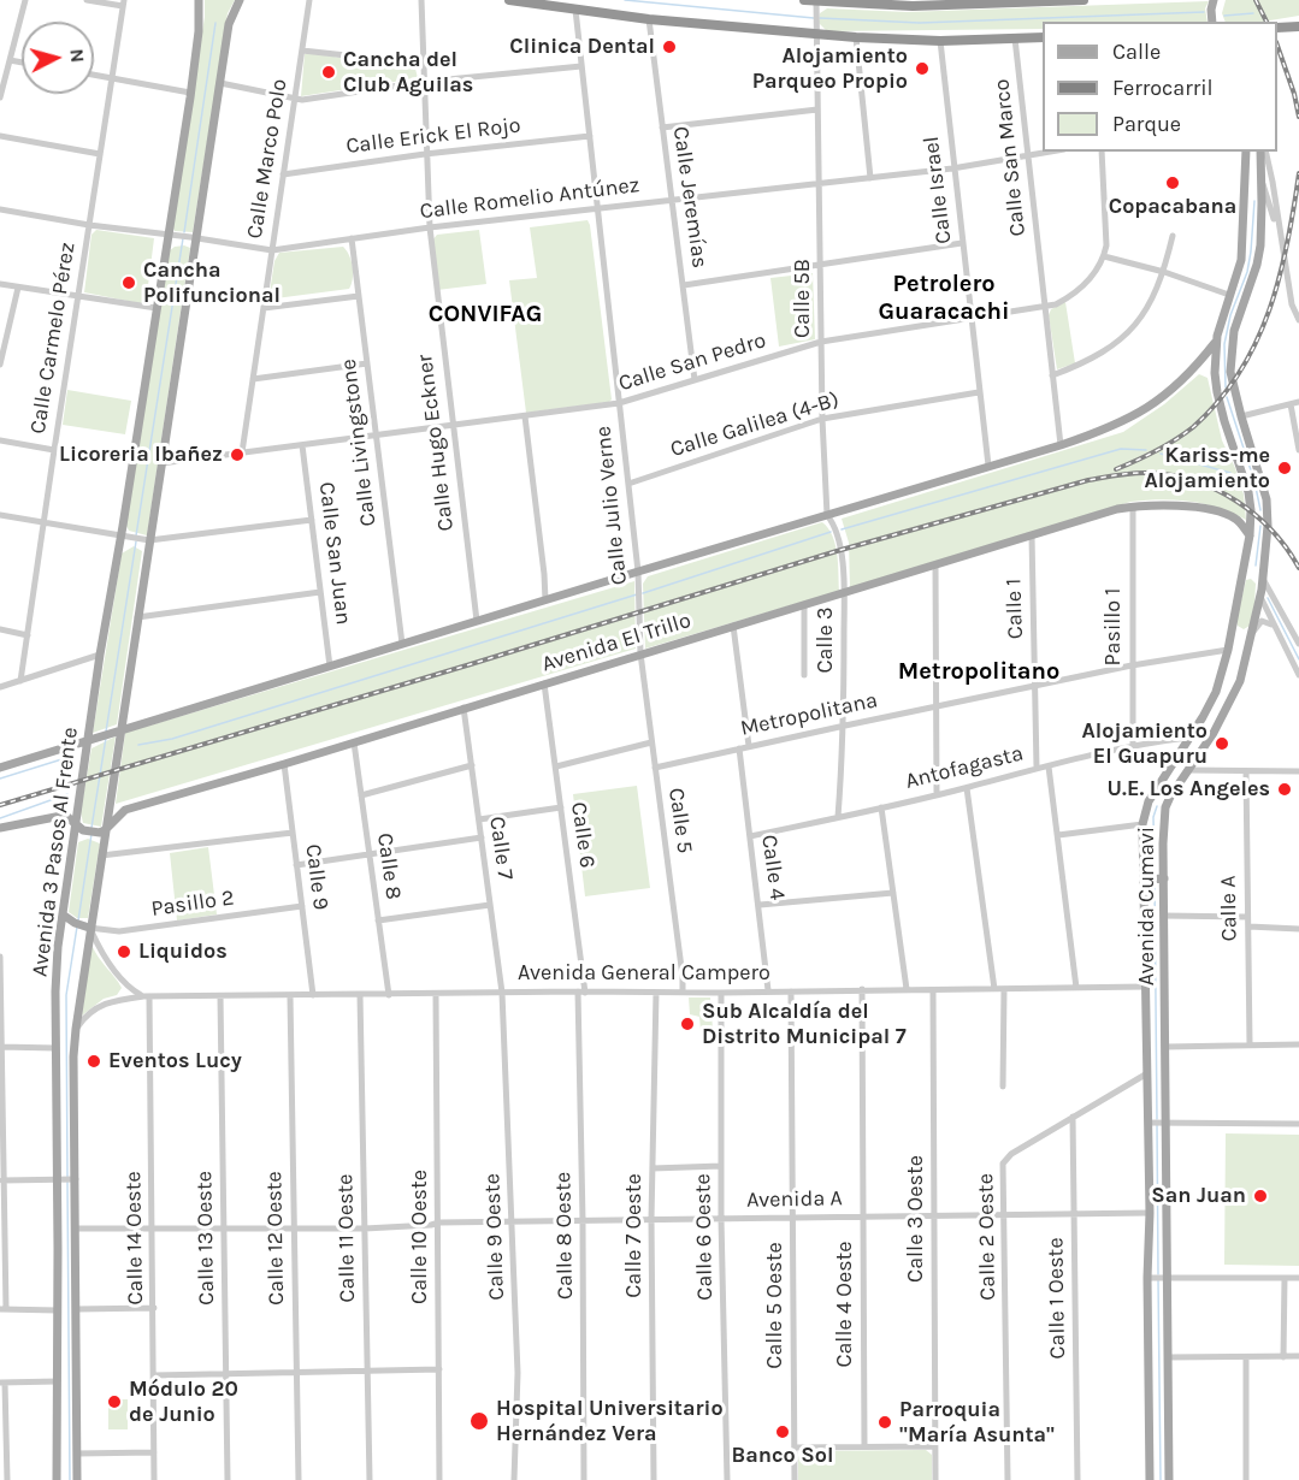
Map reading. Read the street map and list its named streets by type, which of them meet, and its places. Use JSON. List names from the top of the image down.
{
  "streets": {
    "main road": ["Avenida El Trillo", "Avenida 3 Pasos Al Frente", "Avenida Cumavi"],
    "street": [
      "Calle Erick El Rojo",
      "Calle San Marco",
      "Calle Marco Polo",
      "Calle Israel",
      "Calle Jeremías",
      "Calle Romelio Antúnez",
      "Calle 5B",
      "Calle Carmelo Pérez",
      "Calle San Pedro",
      "Calle Galilea (4-B)",
      "Calle Livingstone",
      "Calle Hugo Eckner",
      "Calle Julio Verne",
      "Calle San Juan",
      "Calle 1",
      "Pasillo 1",
      "Calle 3",
      "Metropolitana",
      "Antofagasta",
      "Calle 5",
      "Calle 6",
      "Calle 7",
      "Calle 8",
      "Calle 4",
      "Calle 9",
      "Pasillo 2",
      "Calle A",
      "Avenida General Campero",
      "Avenida A",
      "Calle 3 Oeste",
      "Calle 8 Oeste",
      "Calle 7 Oeste",
      "Calle 10 Oeste",
      "Calle 9 Oeste",
      "Calle 6 Oeste",
      "Calle 2 Oeste",
      "Calle 14 Oeste",
      "Calle 13 Oeste",
      "Calle 12 Oeste",
      "Calle 11 Oeste",
      "Calle 1 Oeste",
      "Calle 4 Oeste",
      "Calle 5 Oeste"
    ]
  },
  "crossings": [
    ["Calle Erick El Rojo", "Calle Marco Polo"],
    ["Calle Erick El Rojo", "Calle Hugo Eckner"],
    ["Calle Erick El Rojo", "Calle Julio Verne"],
    ["Calle San Marco", "Calle Romelio Antúnez"],
    ["Calle San Marco", "Calle San Pedro"],
    ["Calle Marco Polo", "Calle Romelio Antúnez"],
    ["Calle Marco Polo", "Calle San Pedro"],
    ["Calle Israel", "Calle Romelio Antúnez"],
    ["Calle Israel", "Calle San Pedro"],
    ["Calle Israel", "Calle Galilea (4-B)"],
    ["Calle Jeremías", "Calle Romelio Antúnez"],
    ["Calle Jeremías", "Calle San Pedro"],
    ["Calle Romelio Antúnez", "Calle 5B"],
    ["Calle Romelio Antúnez", "Calle Carmelo Pérez"],
    ["Calle Romelio Antúnez", "Calle Livingstone"],
    ["Calle Romelio Antúnez", "Calle Hugo Eckner"],
    ["Calle Romelio Antúnez", "Calle Julio Verne"],
    ["Calle Romelio Antúnez", "Avenida 3 Pasos Al Frente"],
    ["Calle 5B", "Calle San Pedro"],
    ["Calle 5B", "Calle Galilea (4-B)"],
    ["Calle 5B", "Calle 3"],
    ["Calle 5B", "Avenida El Trillo"],
    ["Calle San Pedro", "Calle Livingstone"],
    ["Calle San Pedro", "Calle Hugo Eckner"],
    ["Calle San Pedro", "Calle Julio Verne"],
    ["Calle San Pedro", "Calle San Juan"],
    ["Calle San Pedro", "Avenida 3 Pasos Al Frente"],
    ["Calle Galilea (4-B)", "Calle Julio Verne"],
    ["Calle Julio Verne", "Avenida El Trillo"],
    ["Calle Julio Verne", "Calle 5"],
    ["Calle 1", "Avenida El Trillo"],
    ["Calle 1", "Metropolitana"],
    ["Calle 1", "Antofagasta"],
    ["Pasillo 1", "Avenida El Trillo"],
    ["Pasillo 1", "Metropolitana"],
    ["Pasillo 1", "Antofagasta"],
    ["Calle 3", "Avenida El Trillo"],
    ["Calle 3", "Metropolitana"],
    ["Calle 3", "Antofagasta"],
    ["Avenida El Trillo", "Calle 5"],
    ["Avenida El Trillo", "Calle 6"],
    ["Avenida El Trillo", "Calle 7"],
    ["Avenida El Trillo", "Avenida 3 Pasos Al Frente"],
    ["Avenida El Trillo", "Calle 8"],
    ["Avenida El Trillo", "Calle 9"],
    ["Avenida El Trillo", "Avenida Cumavi"],
    ["Metropolitana", "Calle 5"],
    ["Metropolitana", "Calle 4"],
    ["Metropolitana", "Avenida Cumavi"],
    ["Antofagasta", "Calle 4"],
    ["Antofagasta", "Avenida Cumavi"],
    ["Calle 5", "Avenida General Campero"],
    ["Calle 6", "Avenida General Campero"],
    ["Calle 6", "Calle 8 Oeste"],
    ["Calle 7", "Avenida General Campero"],
    ["Calle 7", "Calle 9 Oeste"],
    ["Avenida 3 Pasos Al Frente", "Pasillo 2"],
    ["Avenida 3 Pasos Al Frente", "Avenida General Campero"],
    ["Calle 8", "Avenida General Campero"],
    ["Calle 4", "Avenida General Campero"],
    ["Calle 9", "Pasillo 2"],
    ["Calle 9", "Avenida General Campero"],
    ["Avenida Cumavi", "Avenida General Campero"],
    ["Avenida Cumavi", "Avenida A"],
    ["Avenida Cumavi", "Calle 2 Oeste"],
    ["Avenida General Campero", "Calle 3 Oeste"],
    ["Avenida General Campero", "Calle 8 Oeste"],
    ["Avenida General Campero", "Calle 7 Oeste"],
    ["Avenida General Campero", "Calle 10 Oeste"],
    ["Avenida General Campero", "Calle 9 Oeste"],
    ["Avenida General Campero", "Calle 6 Oeste"],
    ["Avenida General Campero", "Calle 14 Oeste"],
    ["Avenida General Campero", "Calle 13 Oeste"],
    ["Avenida General Campero", "Calle 12 Oeste"],
    ["Avenida General Campero", "Calle 11 Oeste"],
    ["Avenida General Campero", "Calle 4 Oeste"],
    ["Avenida General Campero", "Calle 5 Oeste"],
    ["Avenida A", "Calle 3 Oeste"],
    ["Avenida A", "Calle 8 Oeste"],
    ["Avenida A", "Calle 7 Oeste"],
    ["Avenida A", "Calle 10 Oeste"],
    ["Avenida A", "Calle 9 Oeste"],
    ["Avenida A", "Calle 6 Oeste"],
    ["Avenida A", "Calle 2 Oeste"],
    ["Avenida A", "Calle 1 Oeste"],
    ["Avenida A", "Calle 4 Oeste"],
    ["Avenida A", "Calle 5 Oeste"],
    ["Calle 2 Oeste", "Calle 1 Oeste"]
  ],
  "districts": ["Petrolero Guaracachi", "CONVIFAG", "Metropolitano"],
  "places": [
    "Clinica Dental",
    "Alojamiento Parqueo Propio",
    "Cancha del Club Aguilas",
    "Copacabana",
    "Cancha Polifuncional",
    "Licoreria Ibañez",
    "Kariss-me Alojamiento",
    "Alojamiento El Guapuru",
    "U.E. Los Angeles",
    "Liquidos",
    "Sub Alcaldía del Distrito Municipal 7",
    "Eventos Lucy",
    "San Juan",
    "Módulo 20 de Junio",
    "Hospital Universitario Hernández Vera",
    "Parroquia \"María Asunta\"",
    "Banco Sol"
  ],
  "legend": ["Calle", "Ferrocarril", "Parque"],
  "north": "right"
}
